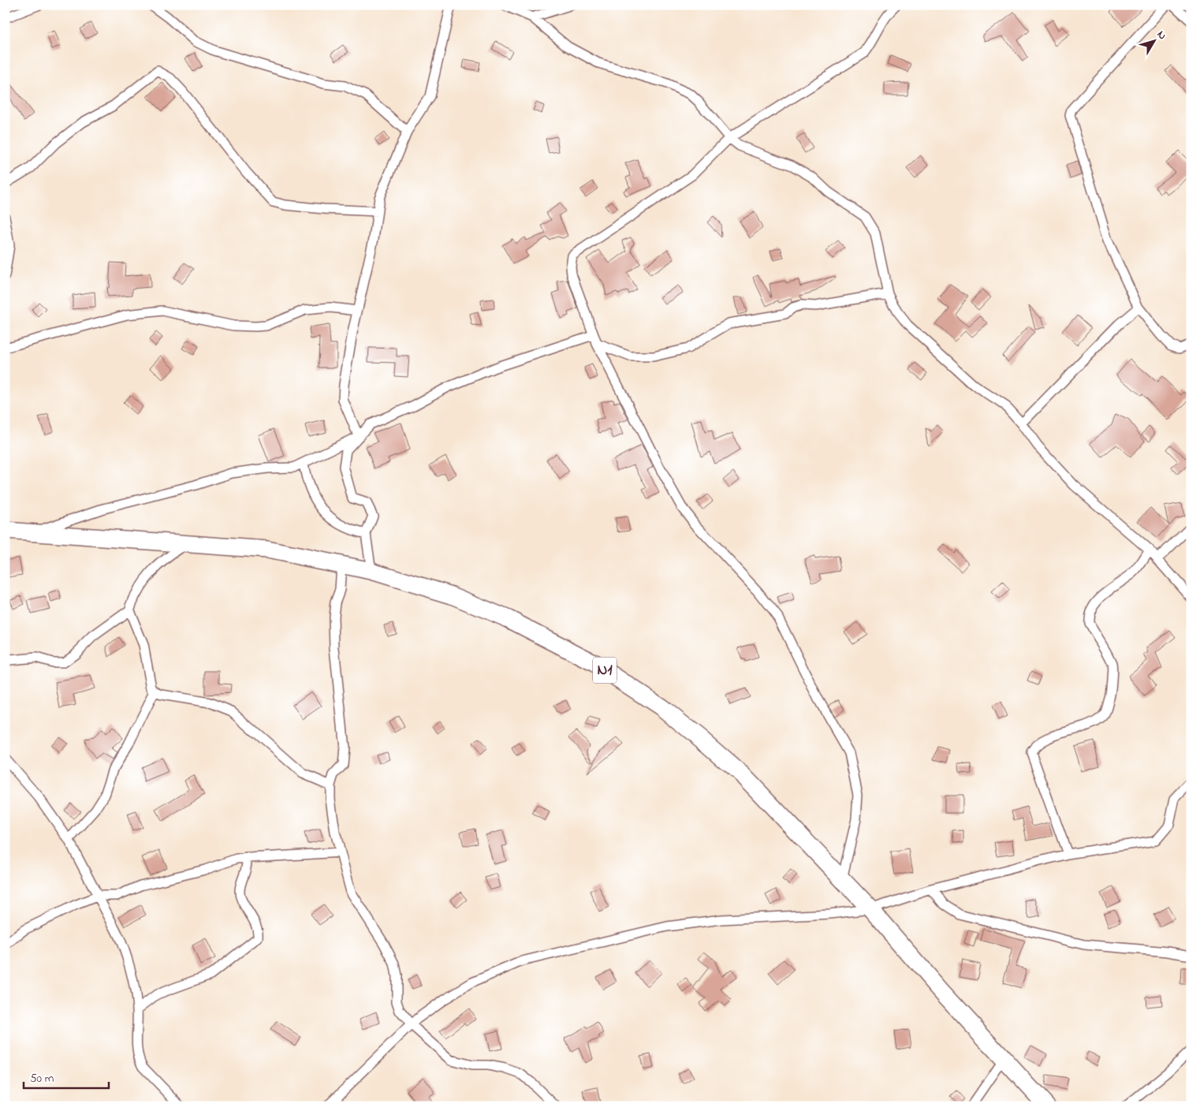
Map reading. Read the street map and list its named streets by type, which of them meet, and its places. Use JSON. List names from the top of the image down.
{
  "streets": {
    "highway": ["N1"]
  },
  "scale_bar": "50 m",
  "north": "top right"
}
